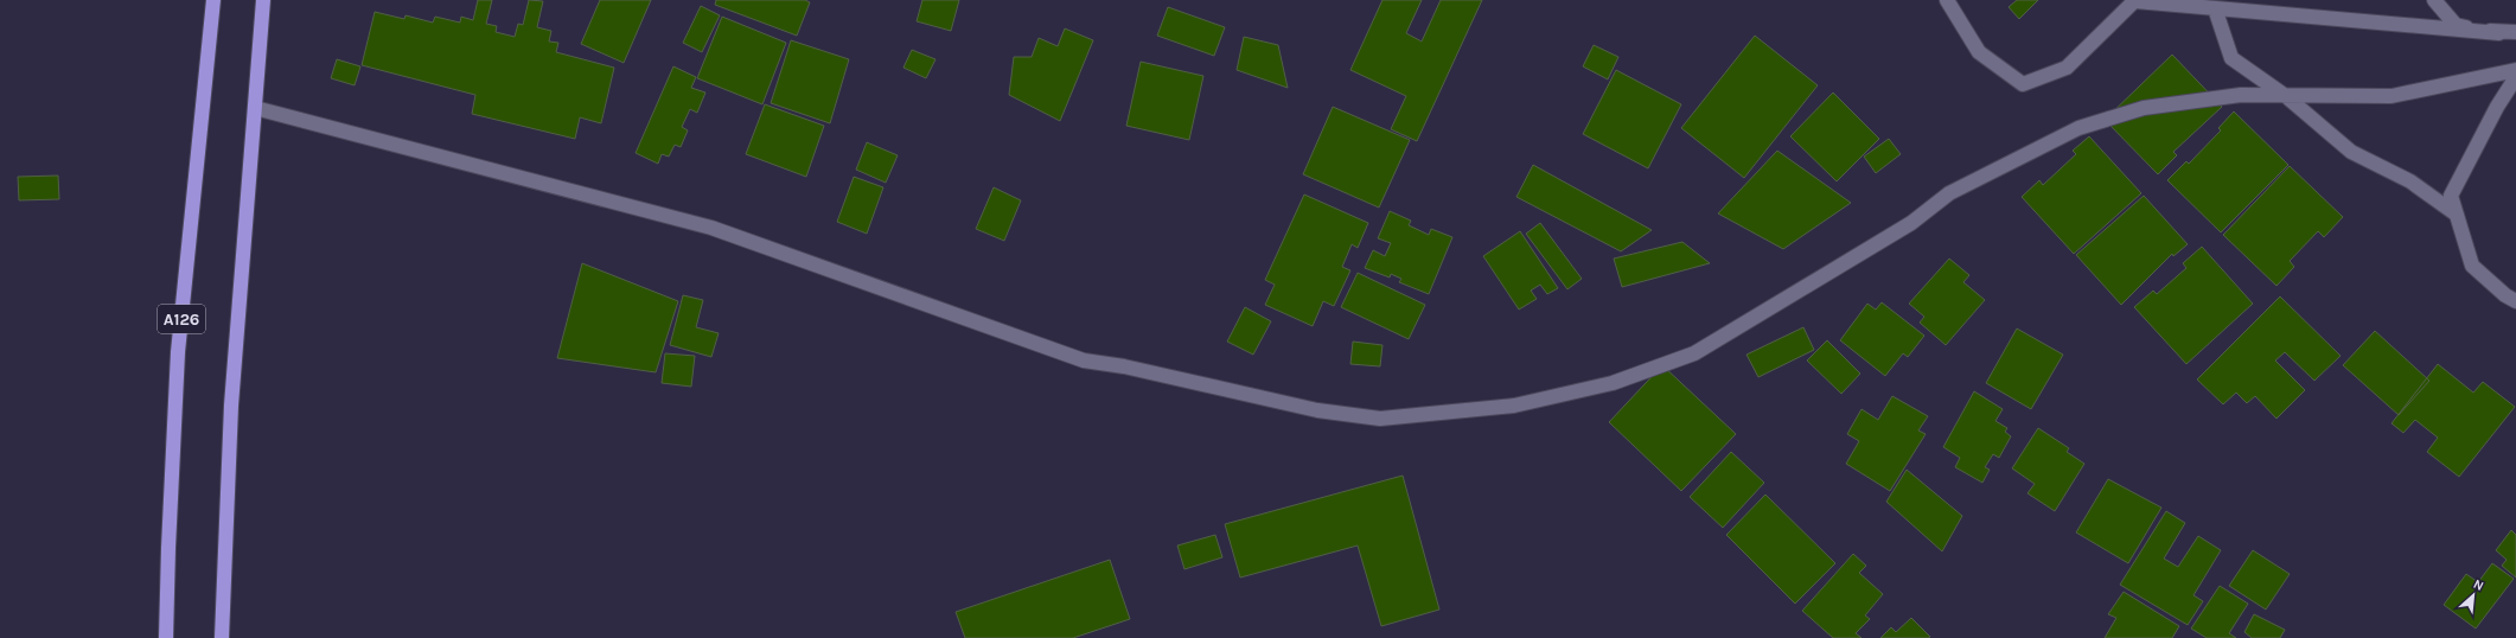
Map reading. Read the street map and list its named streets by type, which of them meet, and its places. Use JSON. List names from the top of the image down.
{
  "streets": {
    "highway": ["A126"]
  },
  "north": "top right"
}
